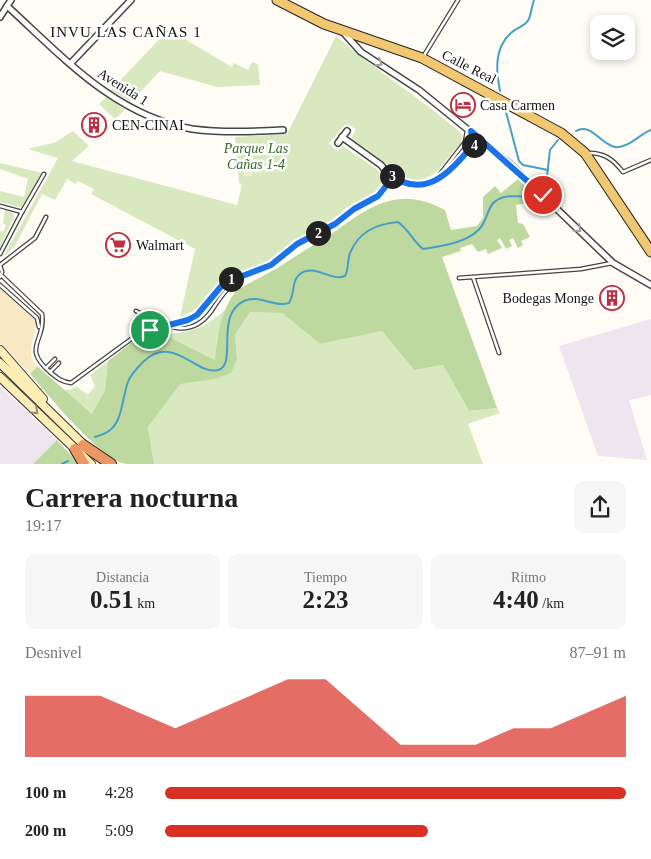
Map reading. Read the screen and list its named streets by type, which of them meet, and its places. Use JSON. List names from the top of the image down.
{
  "streets": {
    "main road": ["Calle Real"],
    "street": ["Avenida 1"]
  },
  "districts": ["INVU LAS CAÑAS 1"],
  "parks": ["Parque Las Cañas 1-4"],
  "places": {
    "hotel": ["Casa Carmen"],
    "building": ["CEN-CINAI", "Bodegas Monge"],
    "supermarket": ["Walmart"]
  },
  "page": {
    "pins": [
      "4",
      "3",
      "2",
      "1"
    ],
    "heading": ["Carrera nocturna", "19:17"],
    "stats": [
      ["Distancia", "0.51 km"],
      ["Tiempo", "2:23"],
      ["Ritmo", "4:40 /km"]
    ],
    "chart": ["Desnivel", "87–91 m"],
    "list": [
      {
        "name": "100 m",
        "note": "4:28"
      },
      {
        "name": "200 m",
        "note": "5:09"
      }
    ]
  }
}
